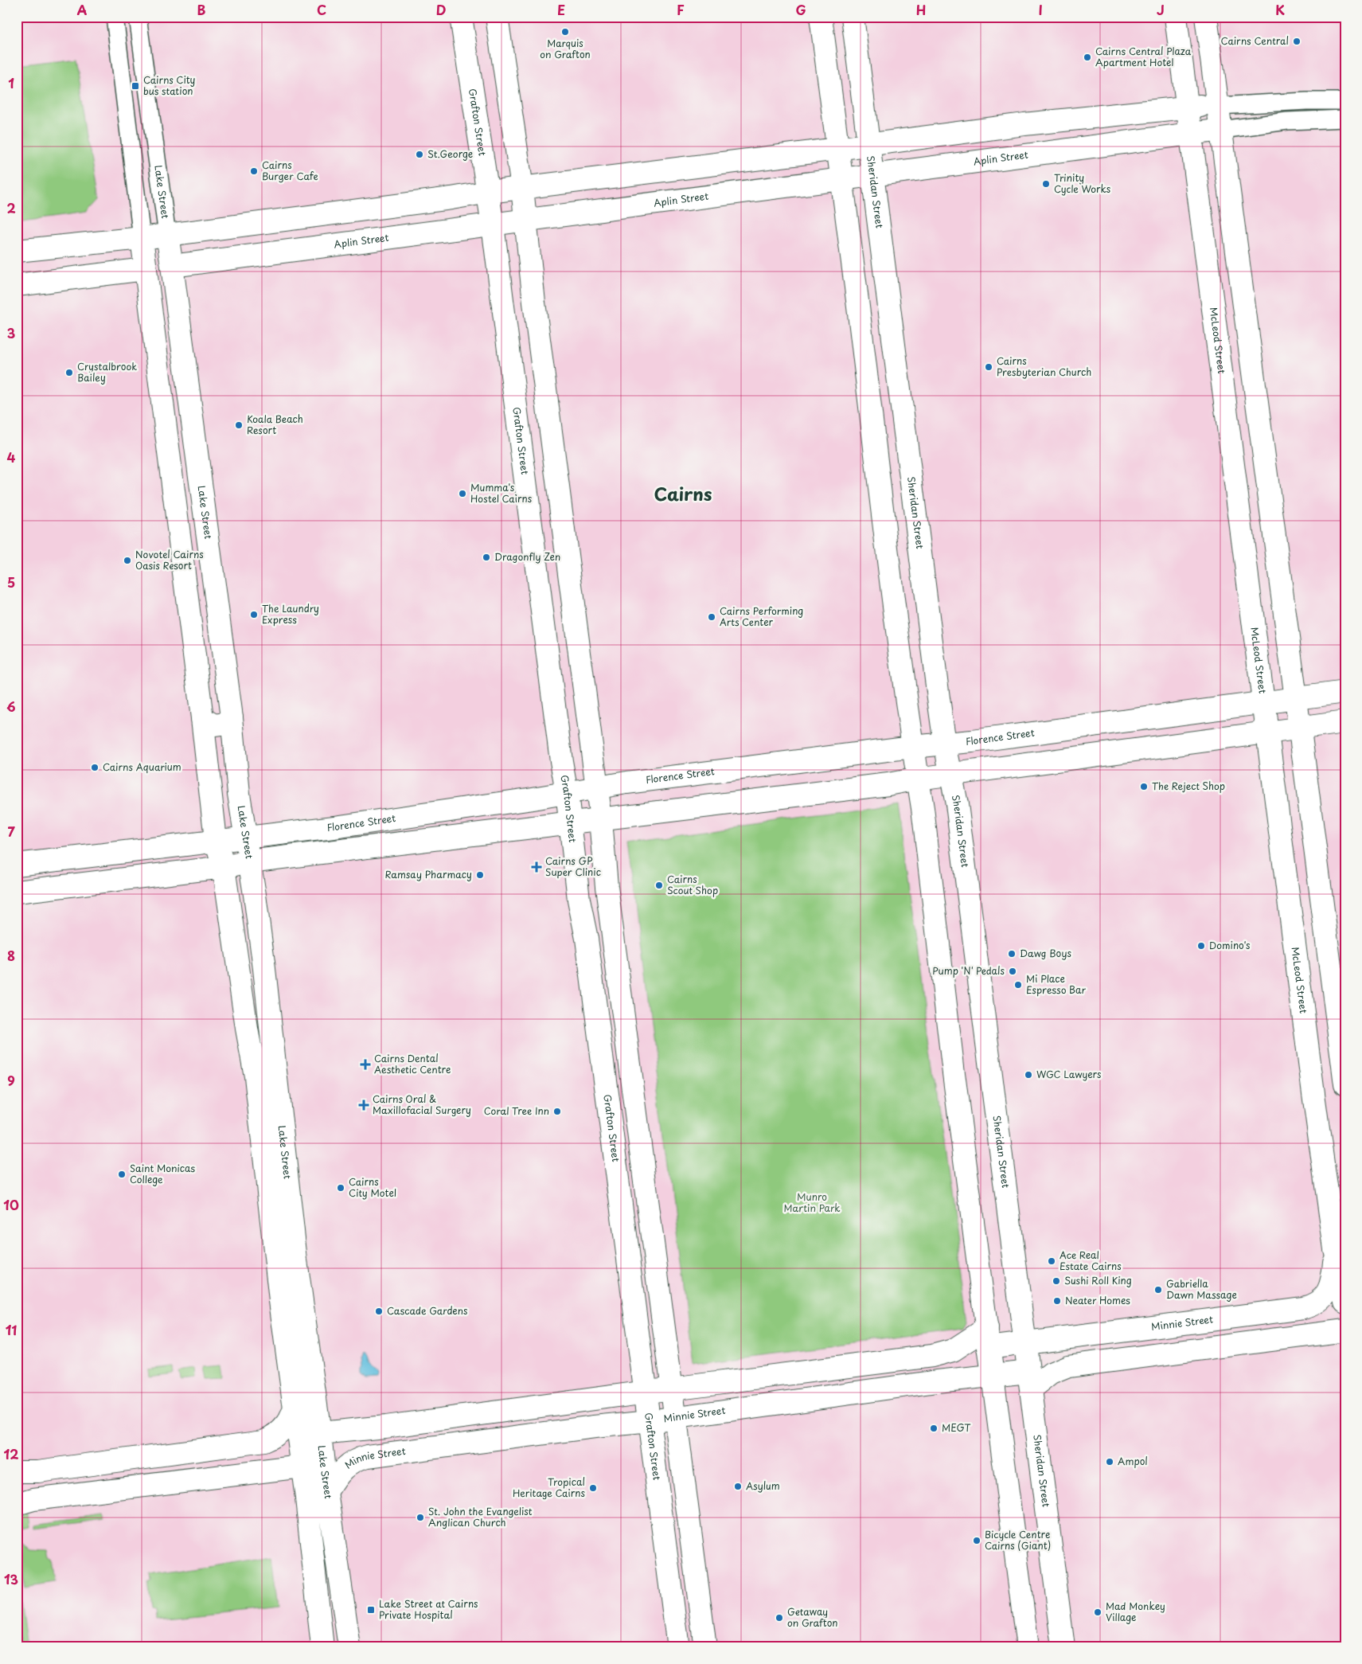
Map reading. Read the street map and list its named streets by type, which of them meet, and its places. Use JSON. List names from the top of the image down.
{
  "streets": {
    "main road": [
      "Grafton Street",
      "Aplin Street",
      "Lake Street",
      "Sheridan Street",
      "McLeod Street",
      "Florence Street",
      "Minnie Street"
    ]
  },
  "crossings": [
    ["Grafton Street", "Aplin Street"],
    ["Grafton Street", "Florence Street"],
    ["Grafton Street", "Minnie Street"],
    ["Aplin Street", "Lake Street"],
    ["Aplin Street", "Sheridan Street"],
    ["Aplin Street", "McLeod Street"],
    ["Lake Street", "Florence Street"],
    ["Lake Street", "Minnie Street"],
    ["Sheridan Street", "Florence Street"],
    ["Sheridan Street", "Minnie Street"],
    ["McLeod Street", "Florence Street"],
    ["McLeod Street", "Minnie Street"]
  ],
  "districts": ["Cairns"],
  "parks": ["Munro Martin Park"],
  "places": {
    "other": [
      "Marquis on Grafton",
      "Cairns Central",
      "Cairns Central Plaza Apartment Hotel",
      "St.George",
      "Cairns Burger Cafe",
      "Trinity Cycle Works",
      "Cairns Presbyterian Church",
      "Crystalbrook Bailey",
      "Koala Beach Resort",
      "Mumma's Hostel Cairns",
      "Dragonfly Zen",
      "Novotel Cairns Oasis Resort",
      "The Laundry Express",
      "Cairns Performing Arts Center",
      "Cairns Aquarium",
      "The Reject Shop",
      "Ramsay Pharmacy",
      "Cairns Scout Shop",
      "Domino's",
      "Dawg Boys",
      "Pump 'N' Pedals",
      "Mi Place Espresso Bar",
      "WGC Lawyers",
      "Coral Tree Inn",
      "Saint Monicas College",
      "Cairns City Motel",
      "Ace Real Estate Cairns",
      "Sushi Roll King",
      "Gabriella Dawn Massage",
      "Neater Homes",
      "Cascade Gardens",
      "MEGT",
      "Ampol",
      "Asylum",
      "Tropical Heritage Cairns",
      "St. John the Evangelist Anglican Church",
      "Bicycle Centre Cairns (Giant)",
      "Mad Monkey Village",
      "Getaway on Grafton"
    ],
    "transit": ["Cairns City bus station", "Lake Street at Cairns Private Hospital"],
    "health": ["Cairns GP Super Clinic", "Cairns Dental Aesthetic Centre", "Cairns Oral & Maxillofacial Surgery"]
  },
  "grid": {
    "columns": [
      "A",
      "B",
      "C",
      "D",
      "E",
      "F",
      "G",
      "H",
      "I",
      "J",
      "K"
    ],
    "rows": [
      "1",
      "2",
      "3",
      "4",
      "5",
      "6",
      "7",
      "8",
      "9",
      "10",
      "11",
      "12",
      "13"
    ]
  }
}
